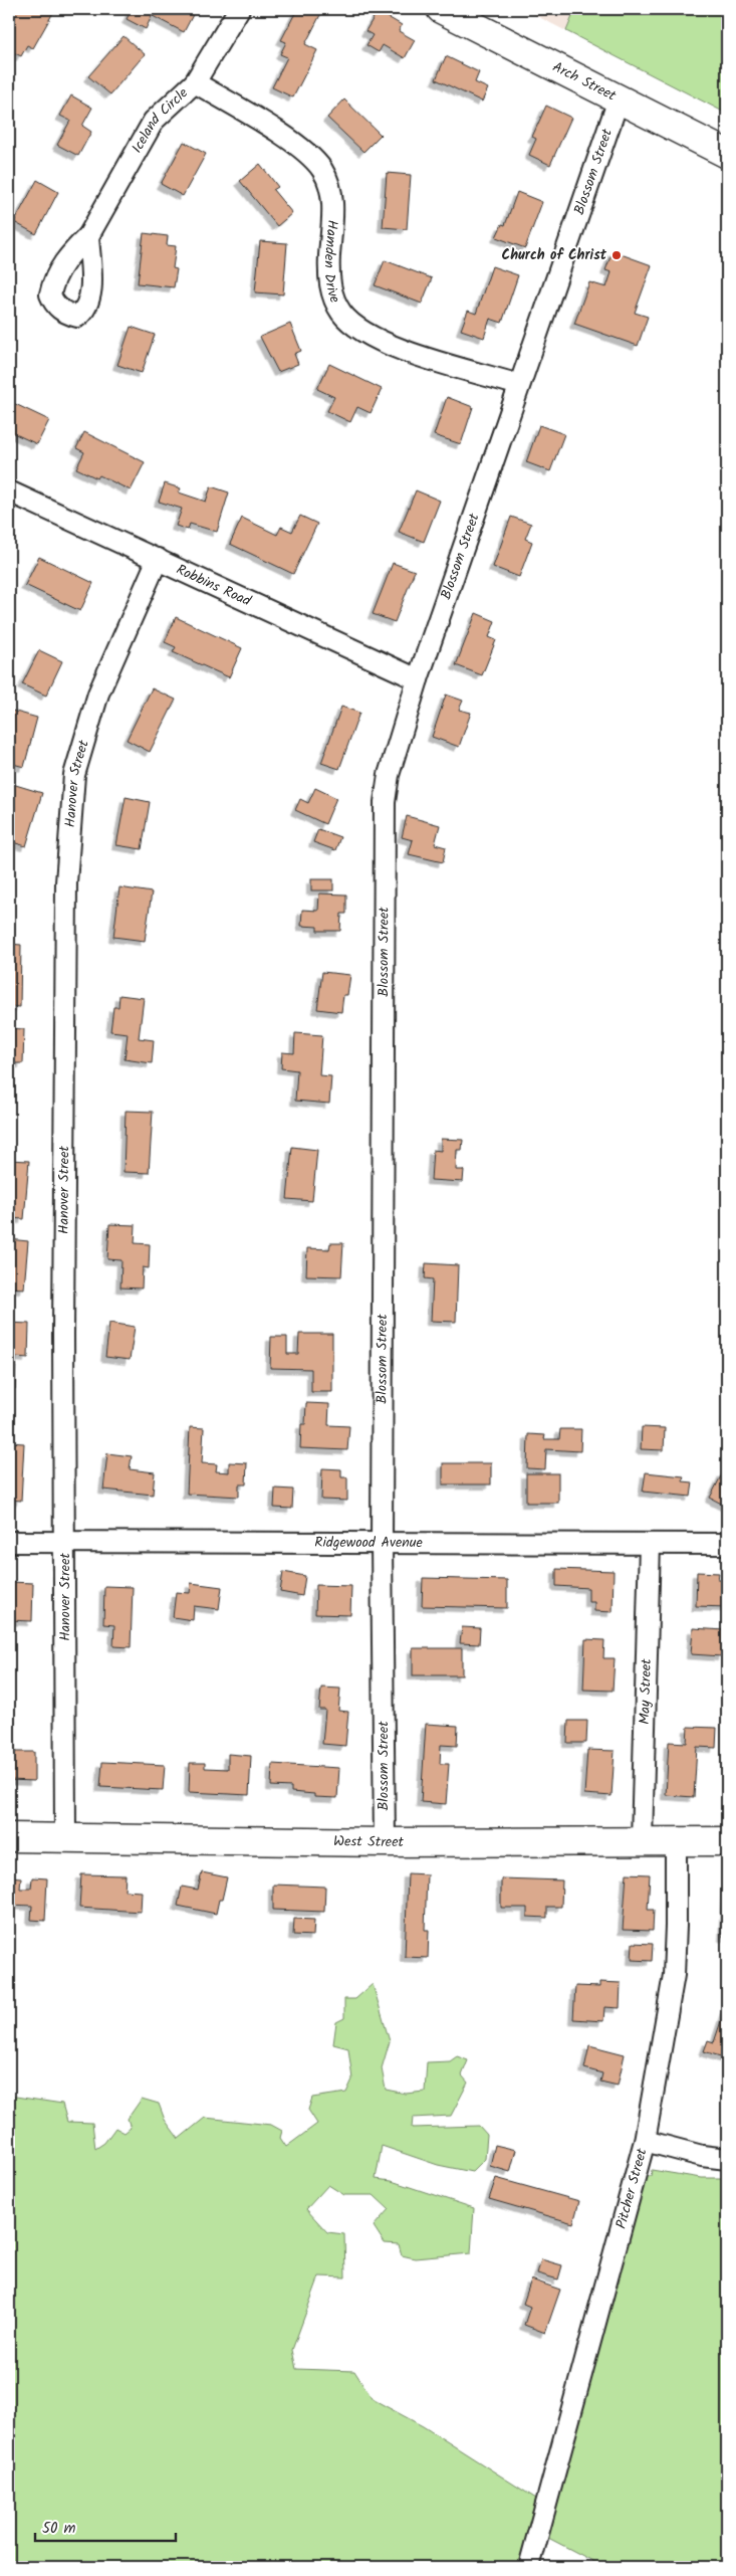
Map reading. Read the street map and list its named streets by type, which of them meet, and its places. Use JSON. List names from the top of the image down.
{
  "streets": {
    "street": [
      "Arch Street",
      "Iceland Circle",
      "Blossom Street",
      "Hamden Drive",
      "Robbins Road",
      "Hanover Street",
      "Ridgewood Avenue",
      "May Street",
      "West Street",
      "Pitcher Street"
    ]
  },
  "crossings": [
    ["Arch Street", "Blossom Street"],
    ["Iceland Circle", "Hamden Drive"],
    ["Blossom Street", "Hamden Drive"],
    ["Blossom Street", "Robbins Road"],
    ["Blossom Street", "Ridgewood Avenue"],
    ["Blossom Street", "West Street"],
    ["Robbins Road", "Hanover Street"],
    ["Hanover Street", "Ridgewood Avenue"],
    ["Hanover Street", "West Street"],
    ["Ridgewood Avenue", "May Street"],
    ["May Street", "West Street"],
    ["West Street", "Pitcher Street"]
  ],
  "places": ["Church of Christ"],
  "scale_bar": "50 m"
}
